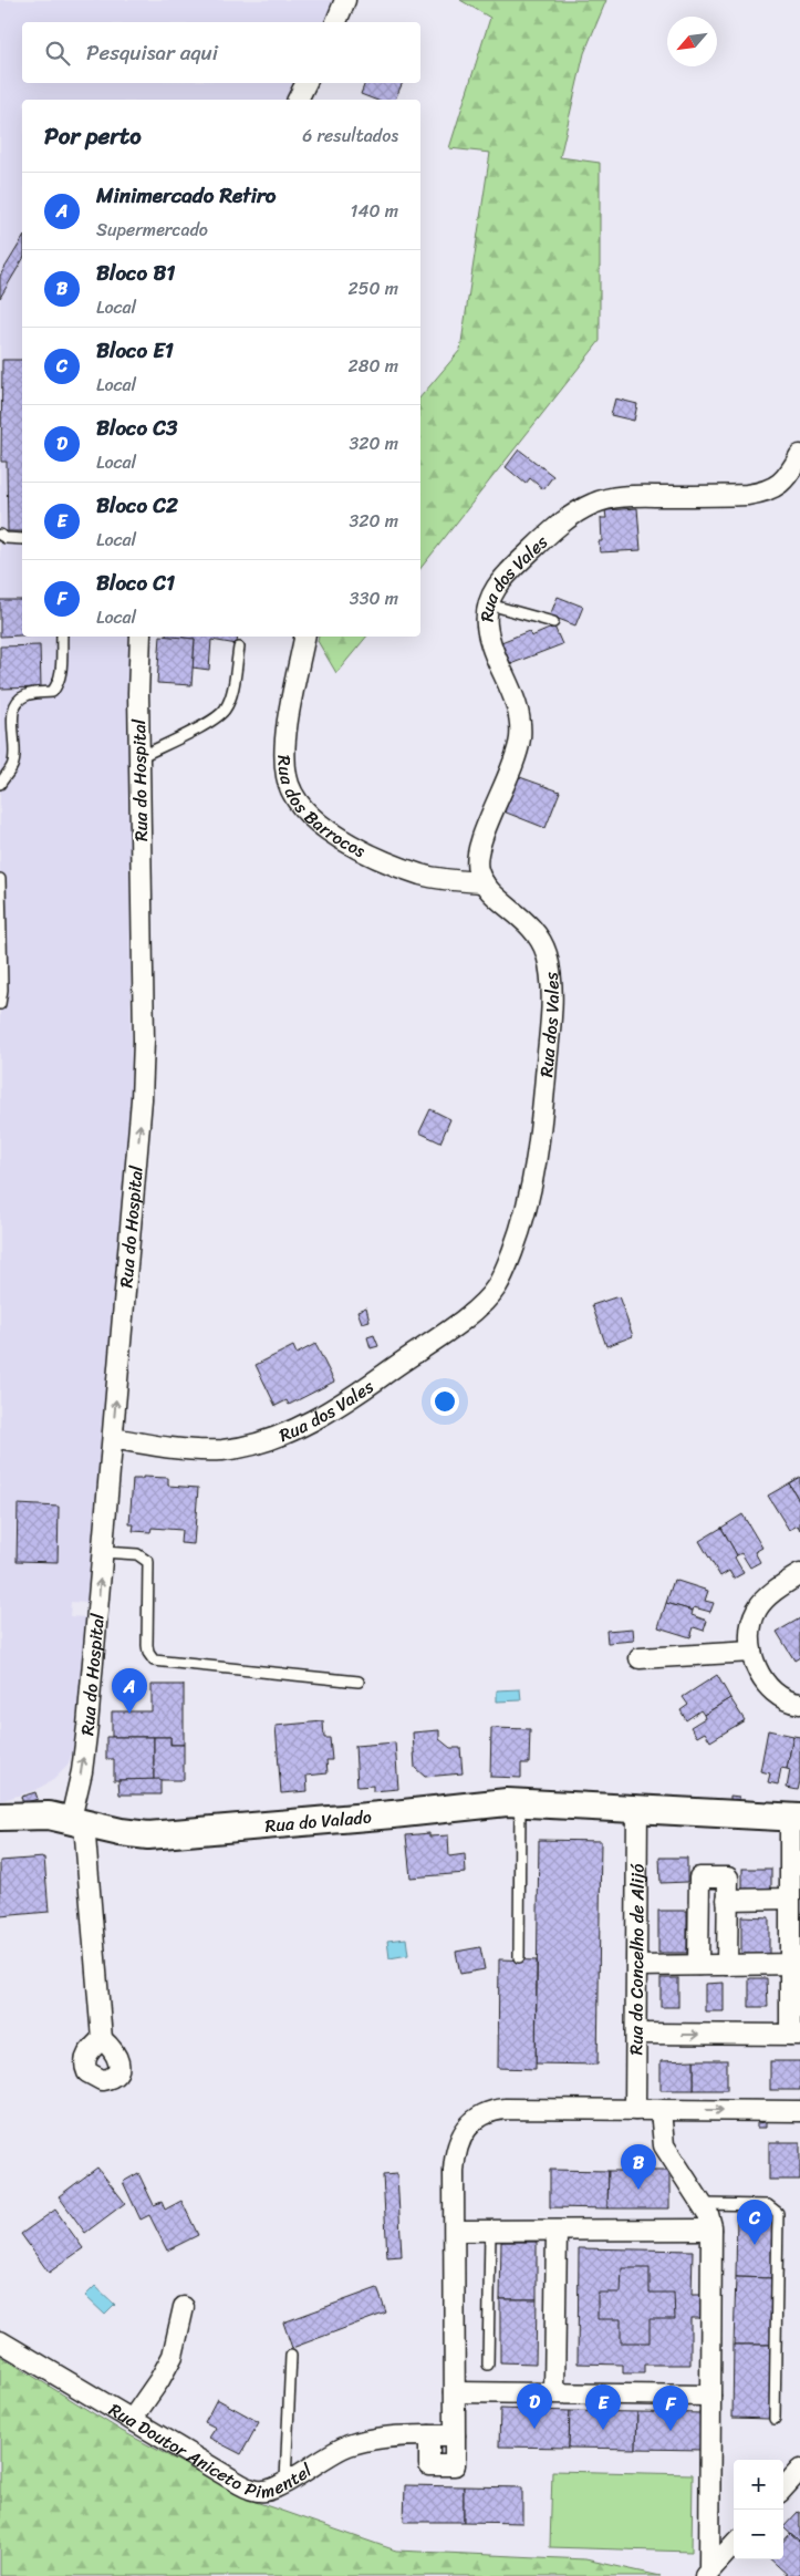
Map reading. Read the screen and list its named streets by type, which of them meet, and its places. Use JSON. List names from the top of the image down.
{
  "streets": {
    "street": [
      "Rua dos Vales",
      "Rua do Hospital",
      "Rua dos Barrocos",
      "Rua do Valado",
      "Rua do Concelho de Alijó",
      "Rua Doutor Aniceto Pimentel"
    ]
  },
  "crossings": [
    ["Rua dos Vales", "Rua do Hospital"],
    ["Rua dos Vales", "Rua dos Barrocos"],
    ["Rua do Hospital", "Rua do Valado"],
    ["Rua do Valado", "Rua do Concelho de Alijó"]
  ],
  "one_way": ["Rua do Hospital"],
  "north": "bottom left",
  "page": {
    "search": "Pesquisar aqui",
    "heading": ["Por perto", "6 resultados"],
    "list": [
      {
        "mark": "A",
        "name": "Minimercado Retiro",
        "note": "Supermercado",
        "value": "140 m"
      },
      {
        "mark": "B",
        "name": "Bloco B1",
        "note": "Local",
        "value": "250 m"
      },
      {
        "mark": "C",
        "name": "Bloco E1",
        "note": "Local",
        "value": "280 m"
      },
      {
        "mark": "D",
        "name": "Bloco C3",
        "note": "Local",
        "value": "320 m"
      },
      {
        "mark": "E",
        "name": "Bloco C2",
        "note": "Local",
        "value": "320 m"
      },
      {
        "mark": "F",
        "name": "Bloco C1",
        "note": "Local",
        "value": "330 m"
      }
    ],
    "pins": [
      "A",
      "B",
      "C",
      "D",
      "E",
      "F"
    ],
    "map_buttons": ["+", "−"]
  }
}
